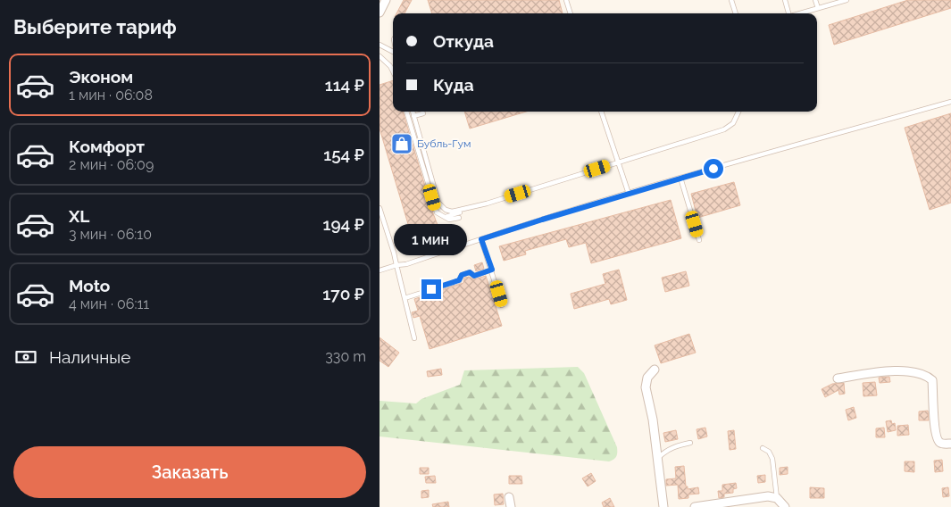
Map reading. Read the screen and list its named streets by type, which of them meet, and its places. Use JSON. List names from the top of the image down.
{
  "places": {
    "shop": ["Бубль-Гум"]
  },
  "page": {
    "heading": "Выберите тариф",
    "banner": ["Откуда", "Куда"],
    "list": [
      {
        "name": "Эконом",
        "note": "1 мин · 06:08",
        "value": "114 ₽"
      },
      {
        "name": "Комфорт",
        "note": "2 мин · 06:09",
        "value": "154 ₽"
      },
      {
        "name": "XL",
        "note": "3 мин · 06:10",
        "value": "194 ₽"
      },
      {
        "name": "Moto",
        "note": "4 мин · 06:11",
        "value": "170 ₽"
      }
    ],
    "bubble": "1 мин",
    "pay": ["Наличные", "330 m"],
    "buttons": "Заказать"
  }
}
